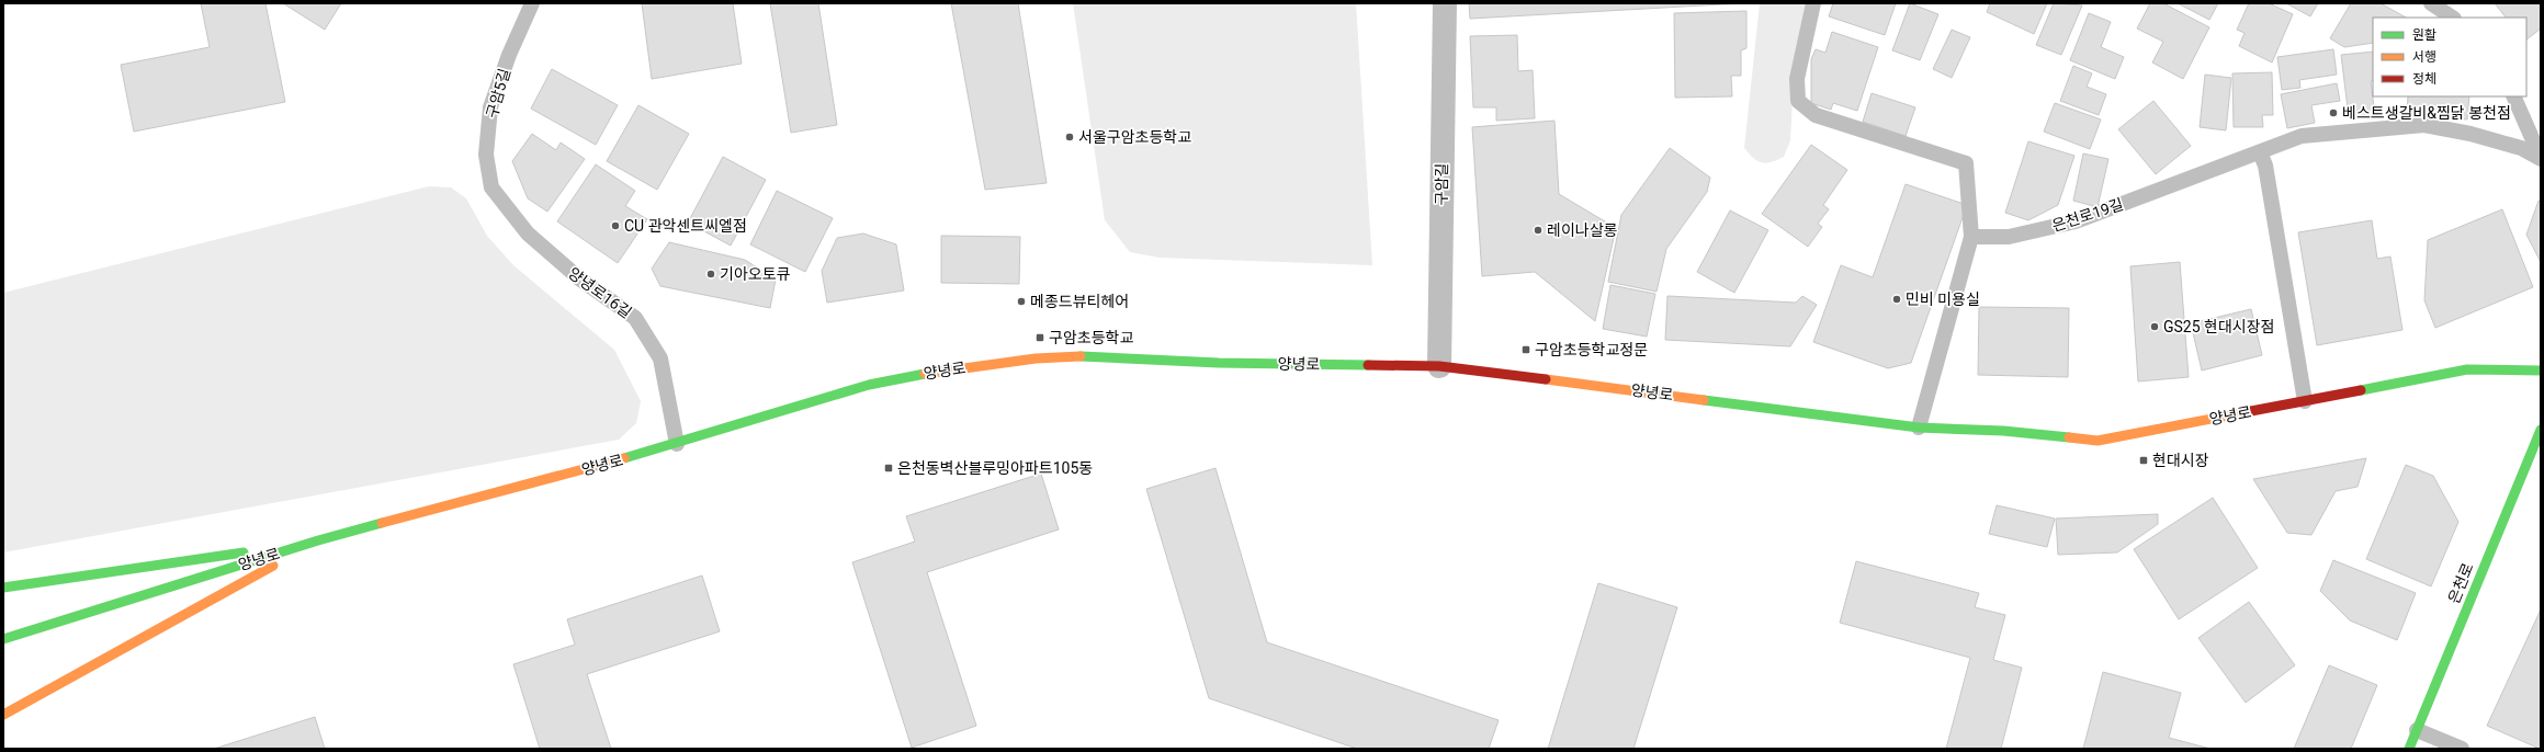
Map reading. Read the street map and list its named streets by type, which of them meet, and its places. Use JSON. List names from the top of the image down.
{
  "streets": {
    "main road": ["양녕로", "은천로"],
    "street": ["구암길"],
    "lane": ["구암5길", "은천로19길", "양녕로16길"]
  },
  "crossings": [
    ["구암5길", "양녕로16길"],
    ["구암길", "양녕로"],
    ["양녕로16길", "양녕로"]
  ],
  "places": {
    "other": [
      "베스트생갈비&찜닭 봉천점",
      "서울구암초등학교",
      "CU 관악센트씨엘점",
      "레이나살롱",
      "기아오토큐",
      "민비 미용실",
      "메종드뷰티헤어",
      "GS25 현대시장점"
    ],
    "transit": [
      "구암초등학교",
      "구암초등학교정문",
      "현대시장",
      "은천동벽산블루밍아파트105동"
    ]
  },
  "legend": ["원활", "서행", "정체"]
}
